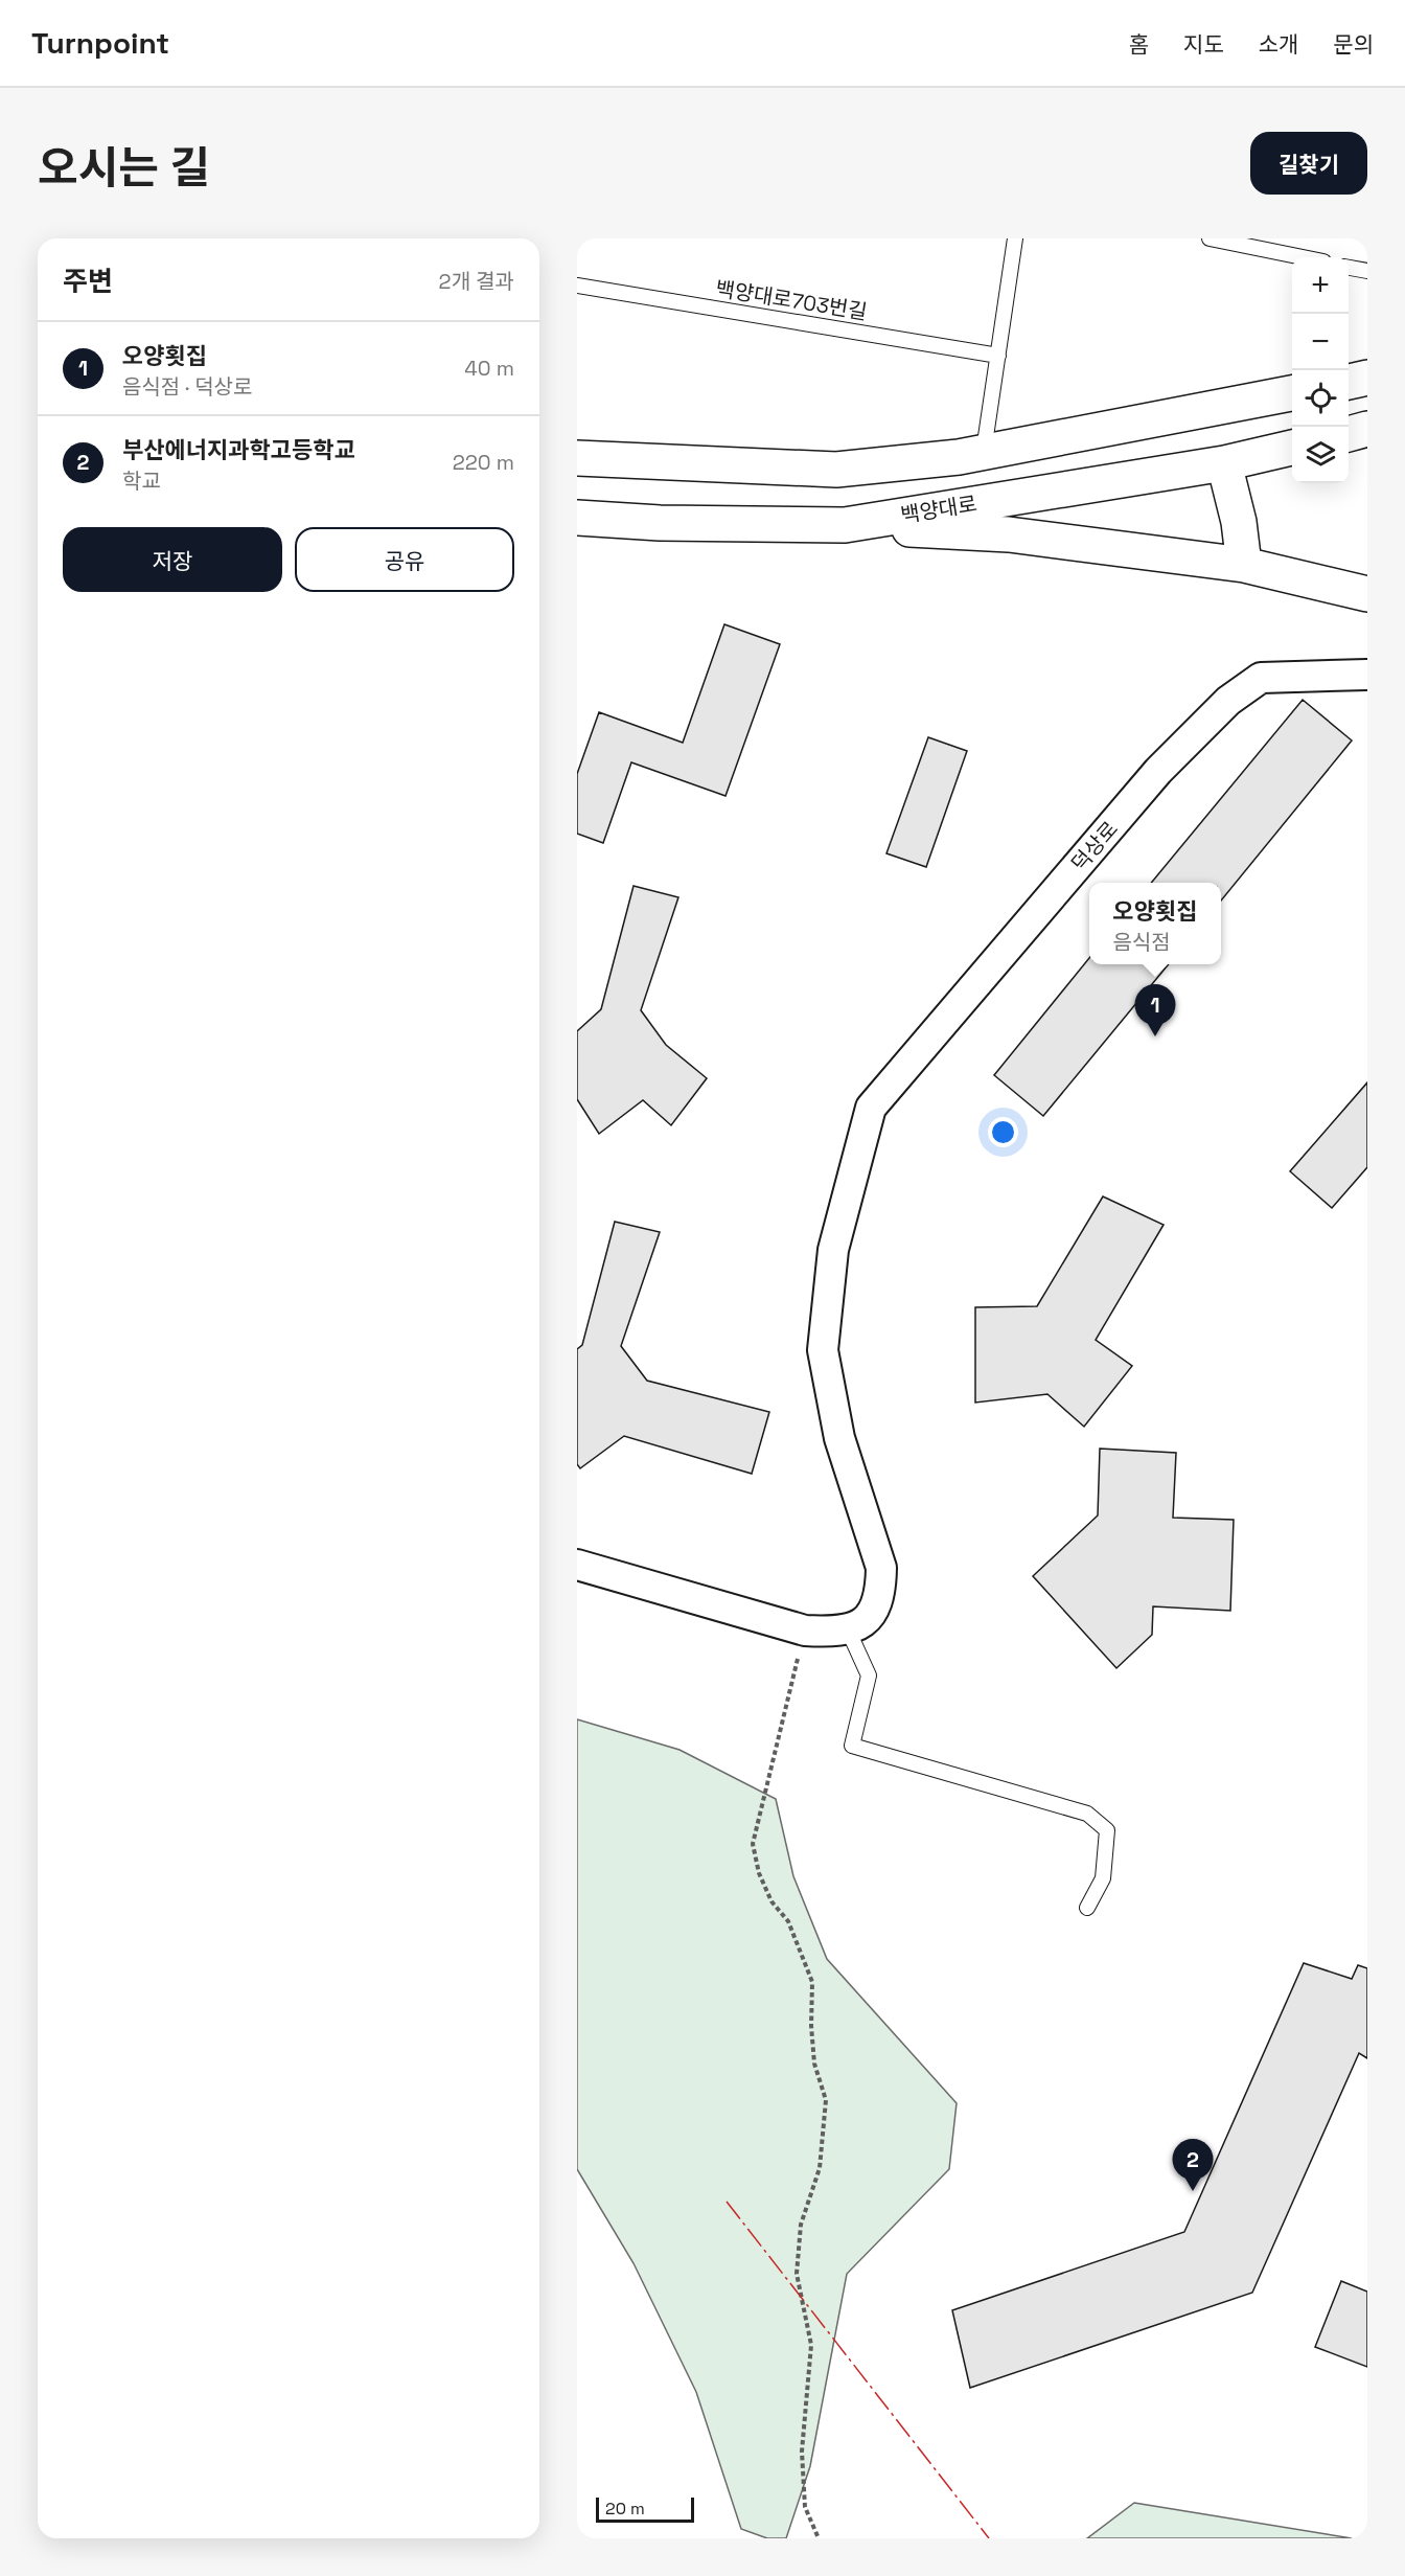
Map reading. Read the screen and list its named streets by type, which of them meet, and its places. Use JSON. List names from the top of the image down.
{
  "streets": {
    "main road": ["백양대로"],
    "street": ["덕상로"],
    "lane": ["백양대로703번길"]
  },
  "scale_bar": "20 m",
  "page": {
    "header": "Turnpoint",
    "nav": [
      "홈",
      "지도",
      "소개",
      "문의"
    ],
    "title": "오시는 길",
    "buttons": [
      "길찾기",
      ["저장", "공유"]
    ],
    "heading": ["주변", "2개 결과"],
    "map_buttons": ["+", "−"],
    "list": [
      {
        "mark": "1",
        "name": "오양횟집",
        "note": "음식점 · 덕상로",
        "value": "40 m"
      },
      {
        "mark": "2",
        "name": "부산에너지과학고등학교",
        "note": "학교",
        "value": "220 m"
      }
    ],
    "popup": ["오양횟집", "음식점"],
    "pins": ["1", "2"],
    "scale": "20 m"
  }
}
